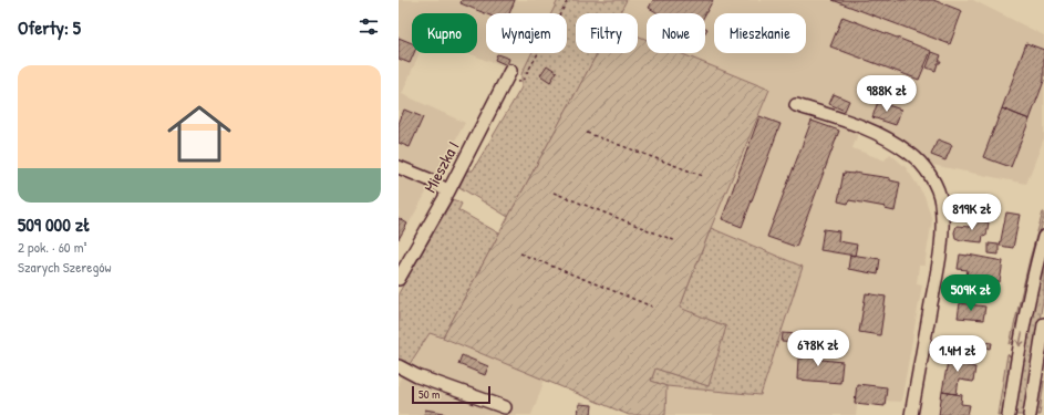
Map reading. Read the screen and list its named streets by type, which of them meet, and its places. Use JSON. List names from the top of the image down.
{
  "streets": {
    "street": ["Mieszka I"]
  },
  "scale_bar": "50 m",
  "page": {
    "heading": "Oferty: 5",
    "chip": [
      "Kupno",
      "Wynajem",
      "Filtry",
      "Nowe",
      "Mieszkanie"
    ],
    "list": [
      {
        "name": "509 000 zł",
        "note": "2 pok. · 60 m² · Szarych Szeregów"
      }
    ],
    "price": [
      "988K zł",
      "819K zł",
      "509K zł",
      "678K zł",
      "1.4M zł"
    ],
    "scale": "50 m"
  }
}
